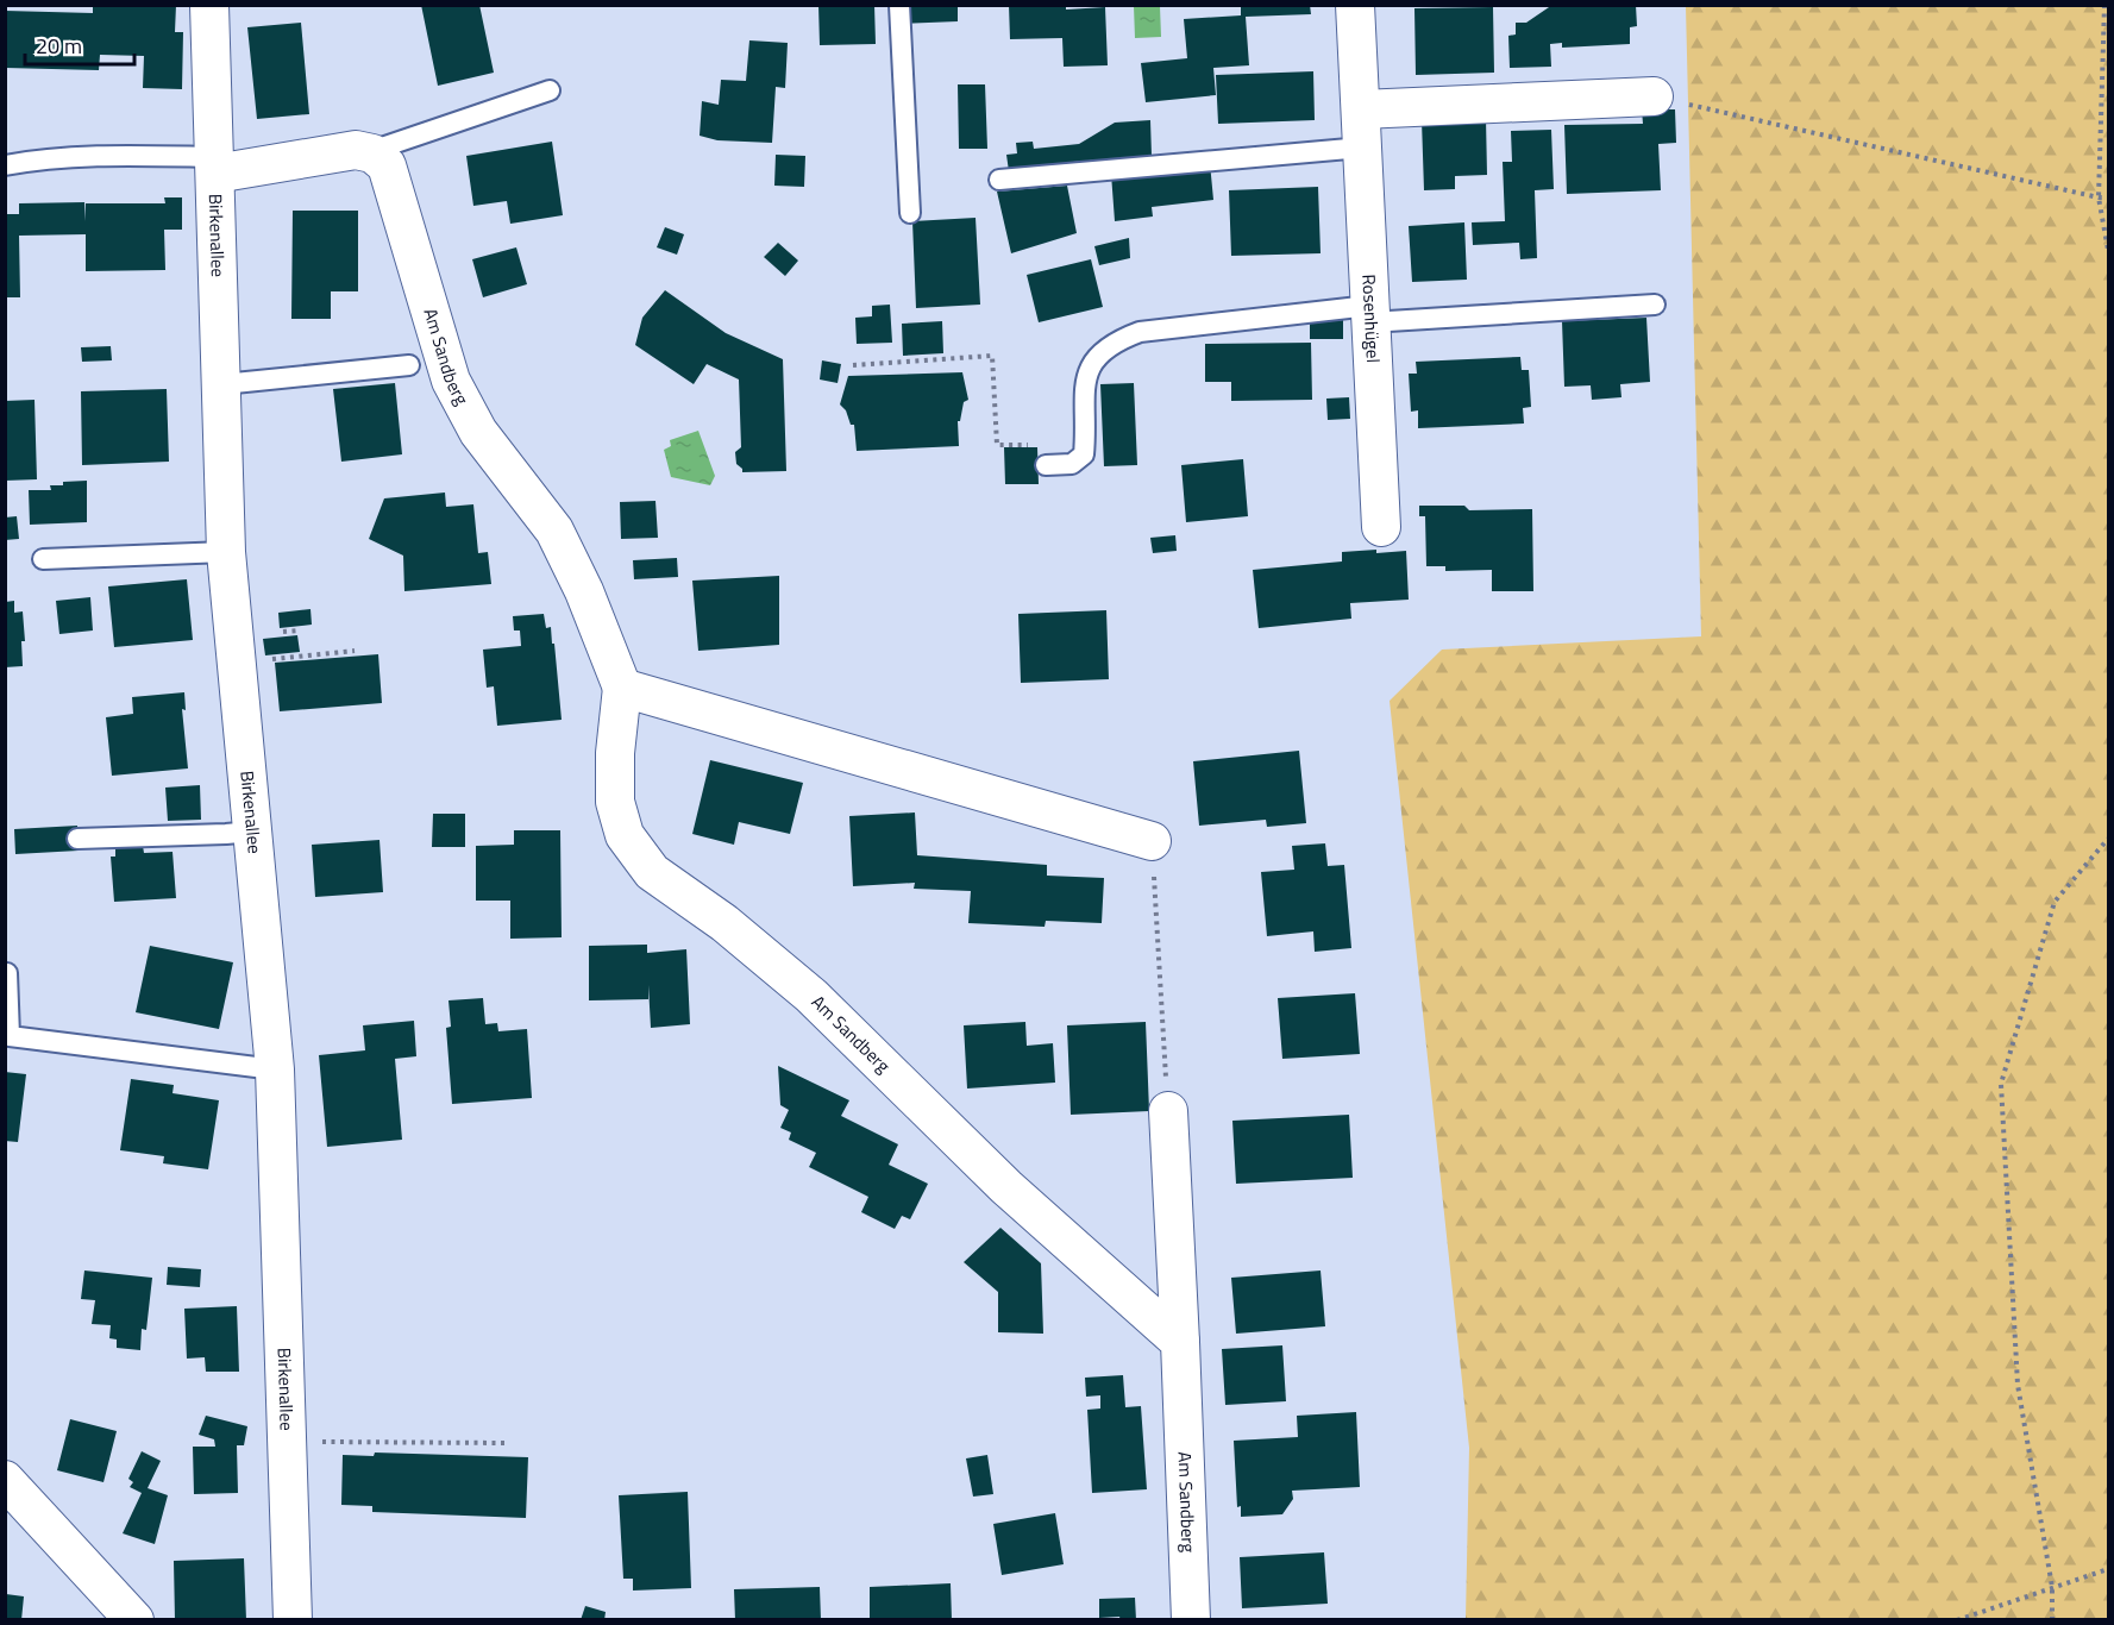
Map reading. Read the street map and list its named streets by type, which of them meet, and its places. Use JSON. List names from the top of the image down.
{
  "streets": {
    "street": ["Birkenallee", "Rosenhügel", "Am Sandberg"]
  },
  "scale_bar": "20 m"
}
